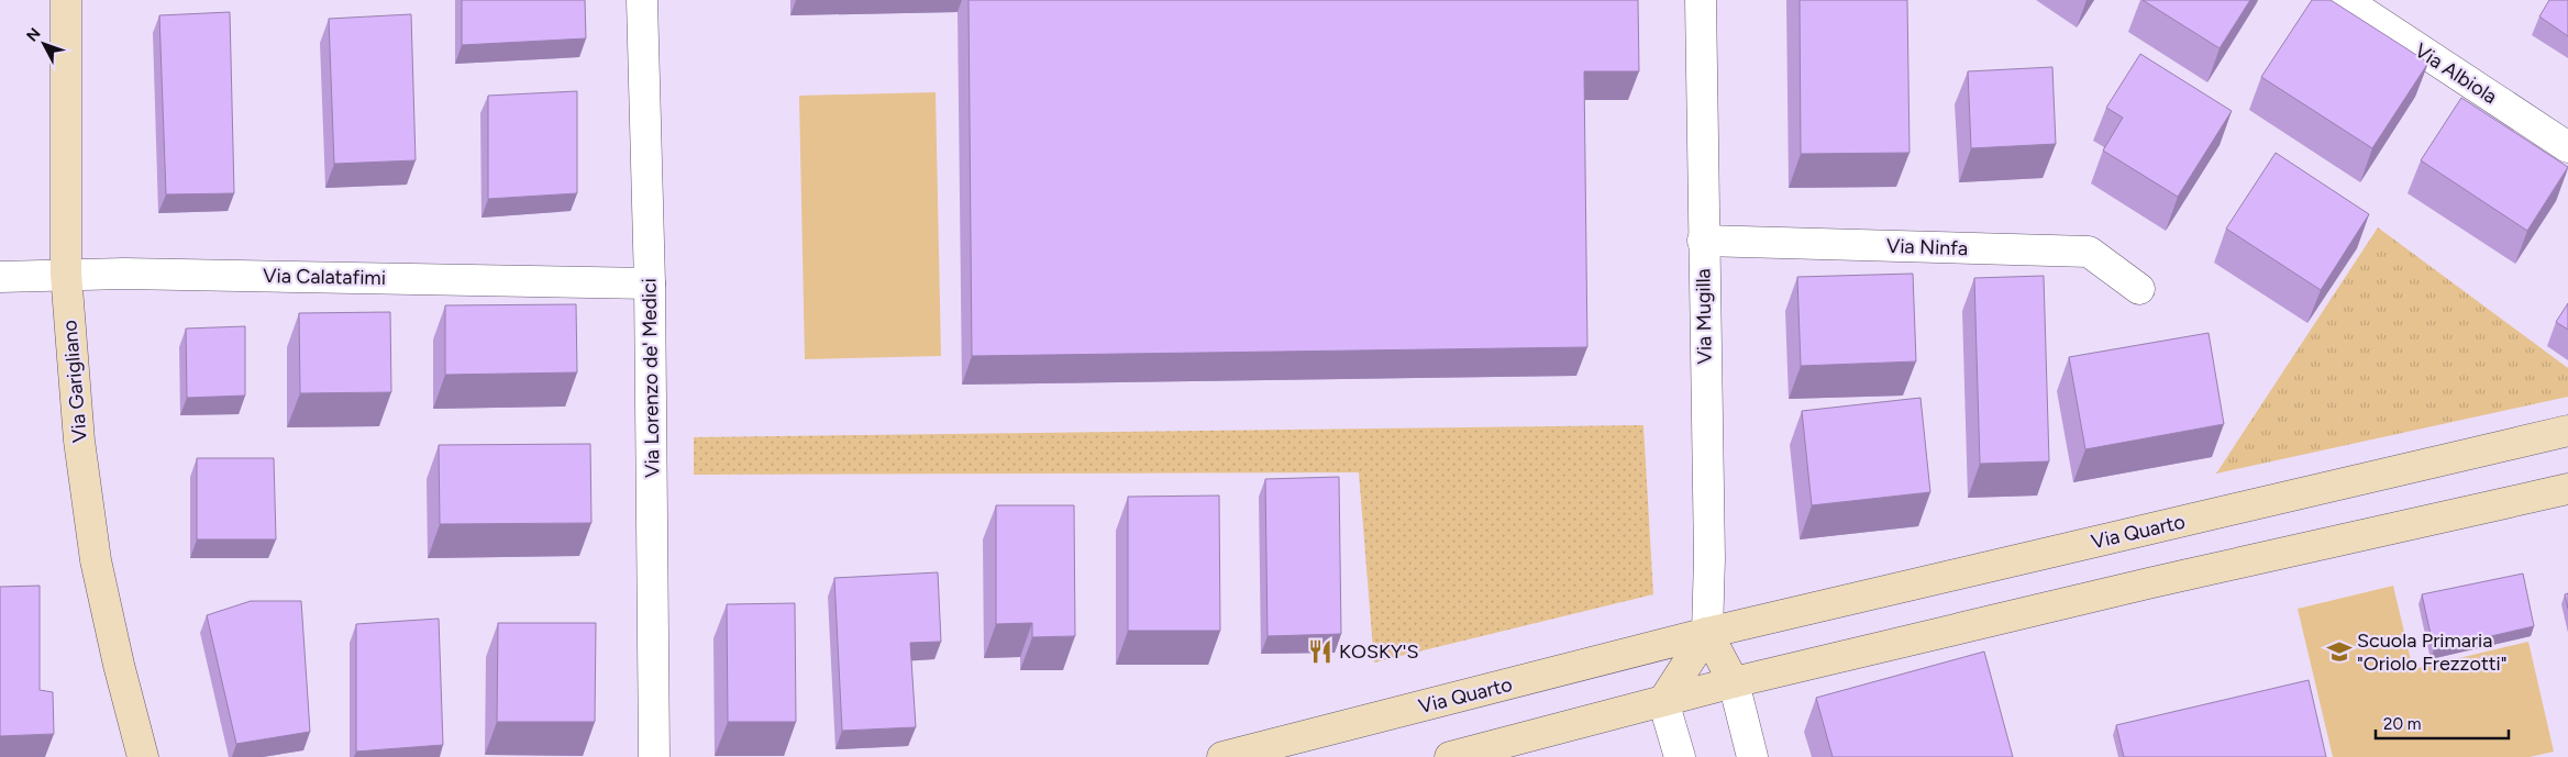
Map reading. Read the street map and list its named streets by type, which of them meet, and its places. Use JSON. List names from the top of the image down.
{
  "streets": {
    "street": [
      "Via Albiola",
      "Via Ninfa",
      "Via Calatafimi",
      "Via Mugilla",
      "Via Lorenzo de' Medici",
      "Via Garigliano",
      "Via Quarto"
    ]
  },
  "crossings": [
    ["Via Ninfa", "Via Mugilla"],
    ["Via Calatafimi", "Via Lorenzo de' Medici"],
    ["Via Calatafimi", "Via Garigliano"],
    ["Via Mugilla", "Via Quarto"]
  ],
  "places": {
    "restaurant": ["KOSKY'S"],
    "school or university": ["Scuola Primaria \"Oriolo Frezzotti\""]
  },
  "scale_bar": "20 m",
  "north": "top left"
}
